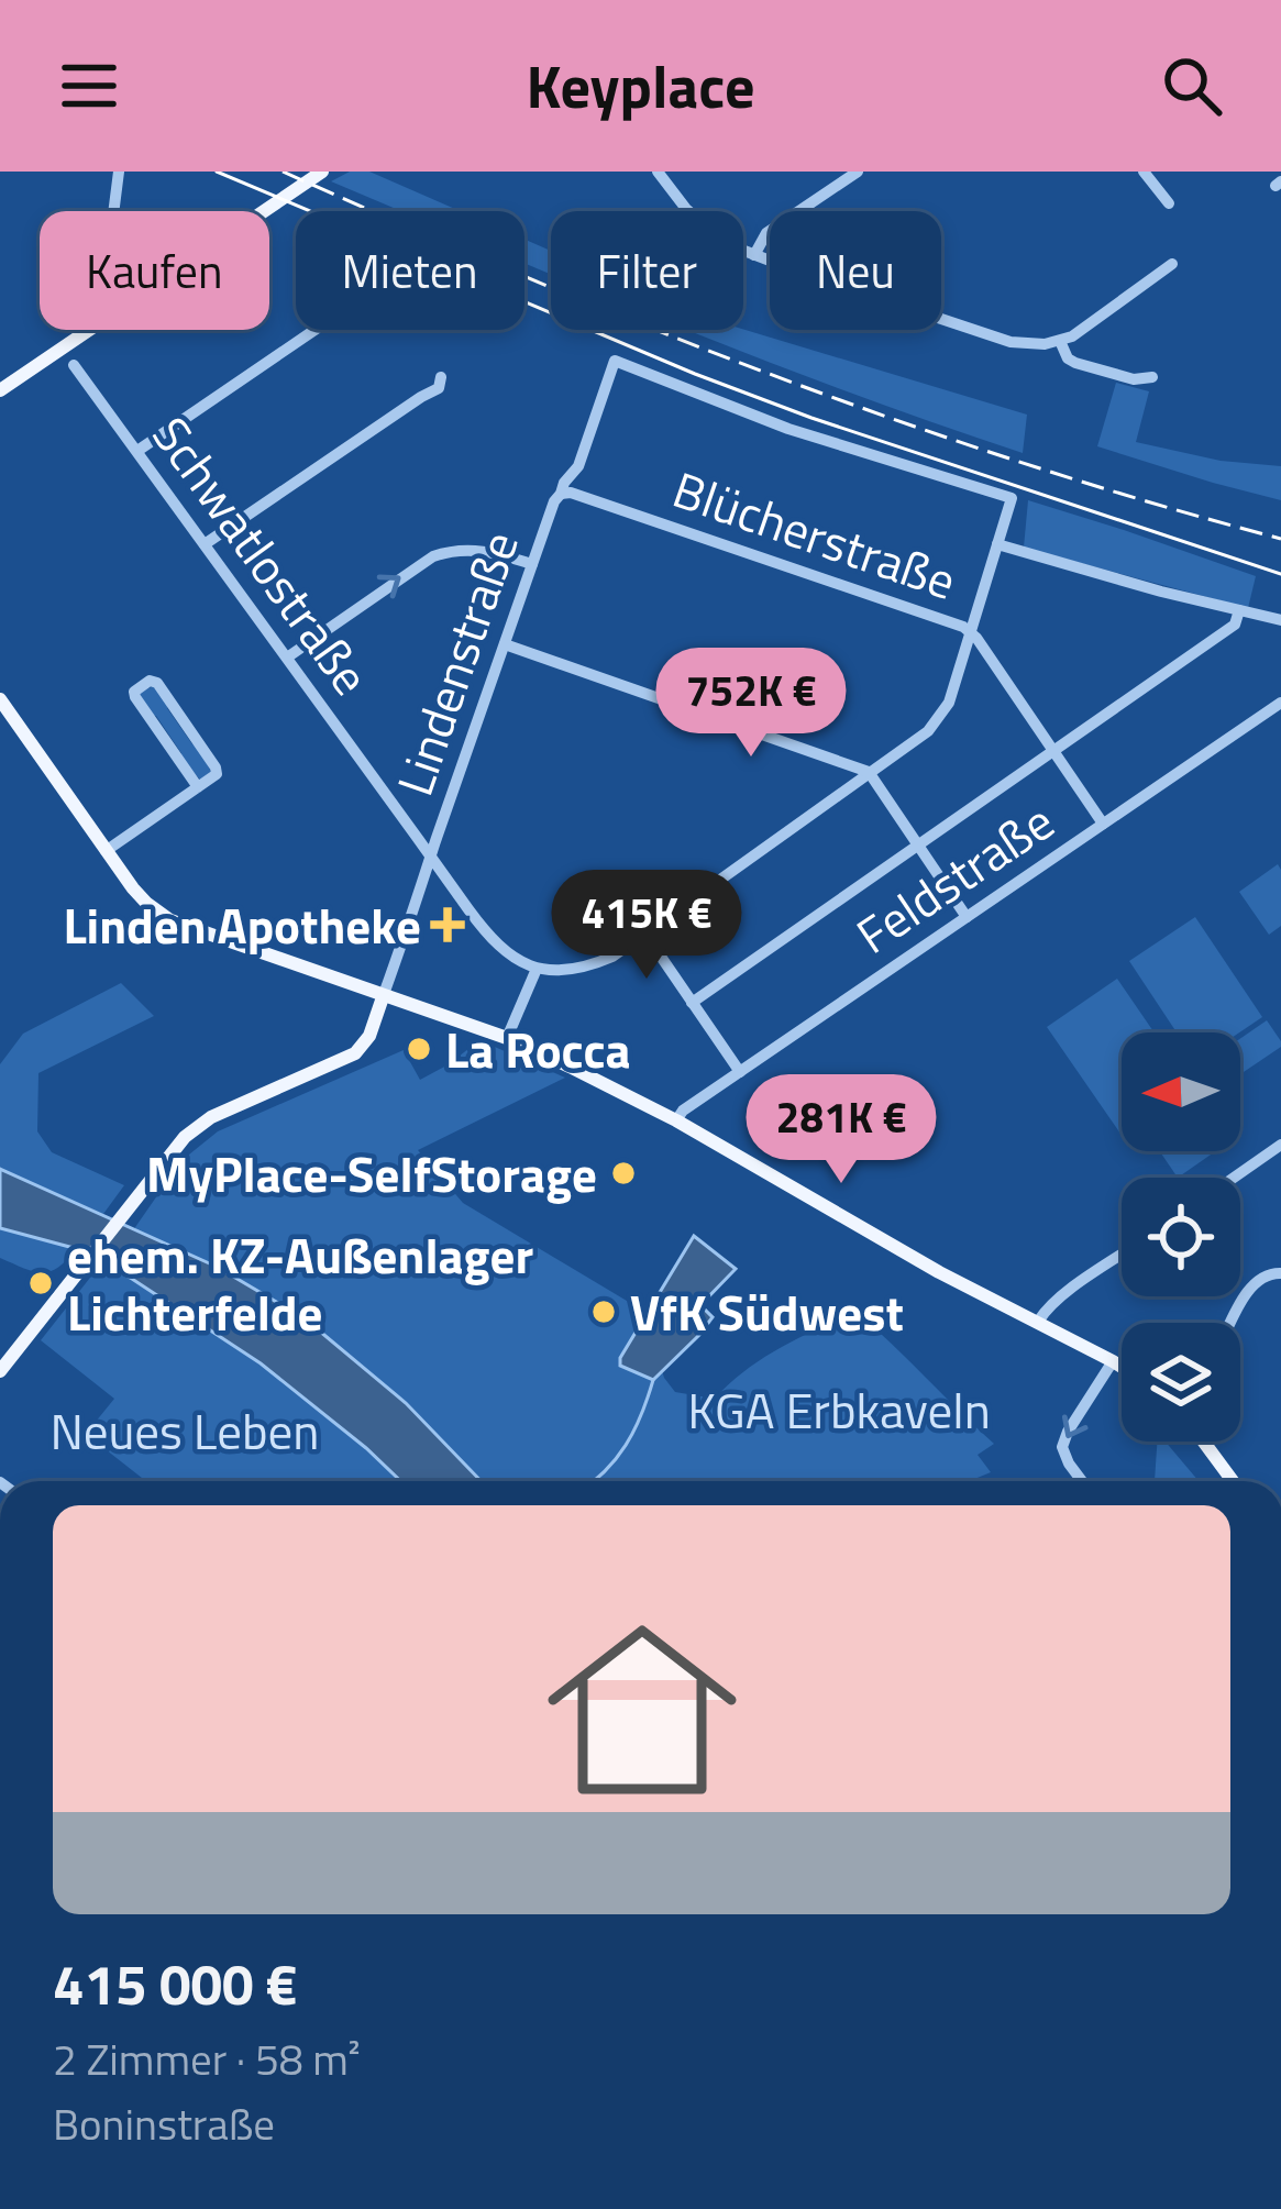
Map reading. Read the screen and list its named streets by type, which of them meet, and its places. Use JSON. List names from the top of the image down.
{
  "streets": {
    "street": [
      "Blücherstraße",
      "Schwatlostraße",
      "Lindenstraße",
      "Feldstraße"
    ]
  },
  "crossings": [
    ["Blücherstraße", "Lindenstraße"],
    ["Blücherstraße", "Feldstraße"],
    ["Schwatlostraße", "Lindenstraße"]
  ],
  "parks": ["KGA Erbkaveln", "Neues Leben"],
  "places": {
    "health": ["Linden Apotheke"],
    "other": [
      "La Rocca",
      "MyPlace-SelfStorage",
      "ehem. KZ-Außenlager Lichterfelde",
      "VfK Südwest"
    ]
  },
  "north": "left",
  "page": {
    "header": "Keyplace",
    "chip": [
      "Kaufen",
      "Mieten",
      "Filter",
      "Neu"
    ],
    "price": ["752K €", "415K €", "281K €"],
    "list": [
      {
        "name": "415 000 €",
        "note": "2 Zimmer · 58 m² · Boninstraße"
      }
    ]
  }
}
